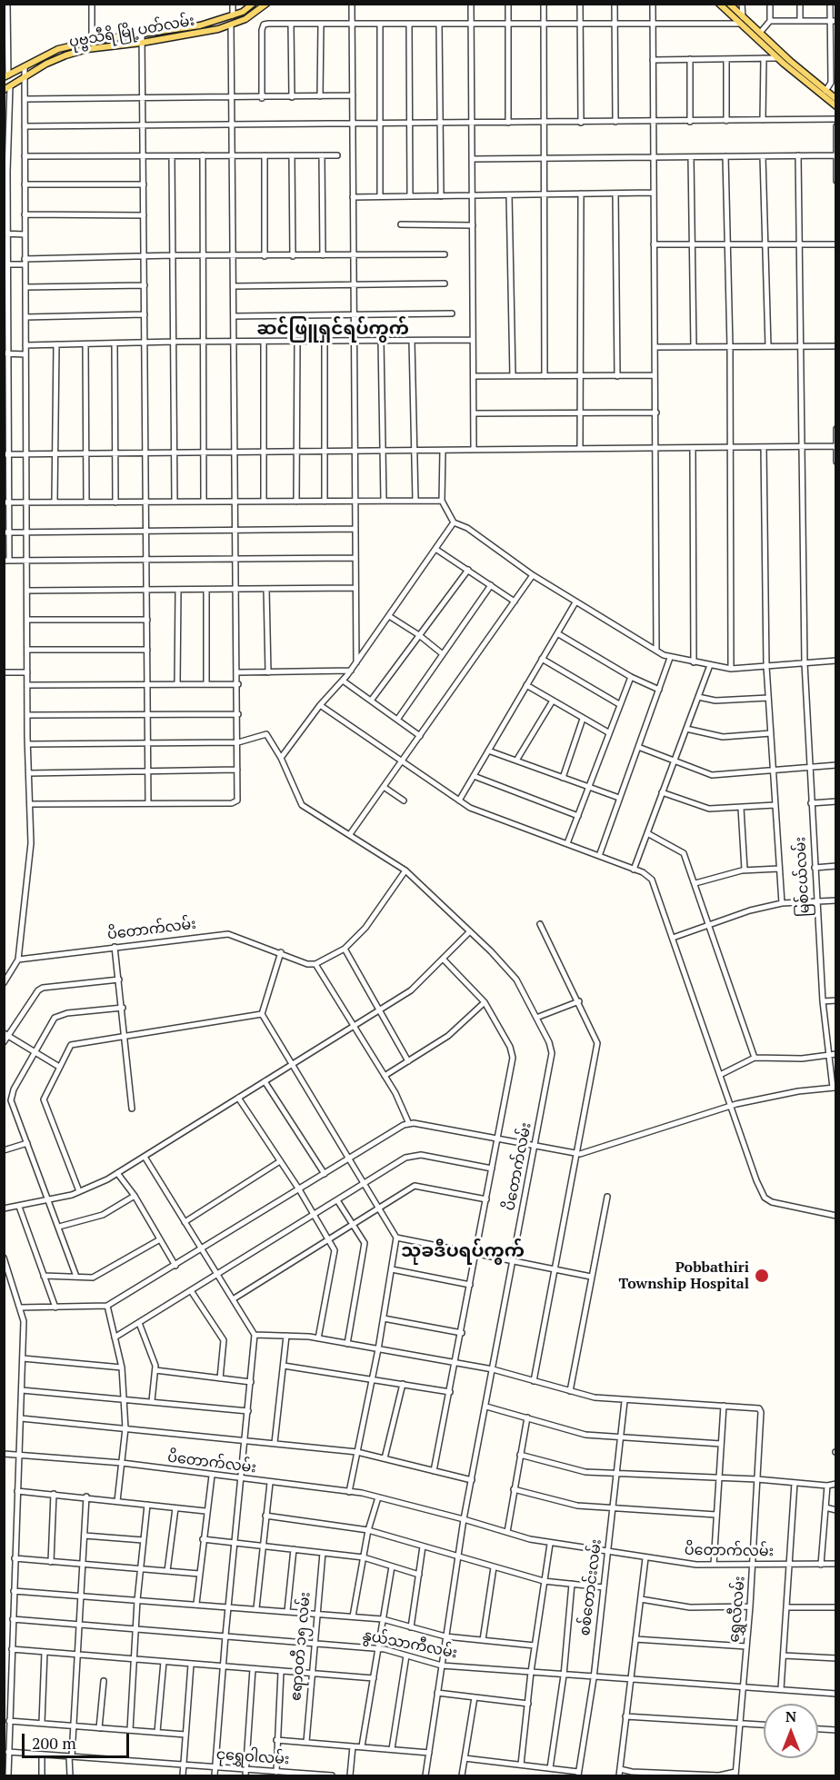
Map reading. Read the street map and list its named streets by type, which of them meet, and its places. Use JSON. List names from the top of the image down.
{
  "streets": {
    "main road": ["ပုဗ္ဗသီရိ မြို့ပတ်လမ်း"],
    "street": [
      "မြစ်ငယ်လမ်း",
      "ပိတောက်လမ်း",
      "စစ်တောင်းလမ်း",
      "ရွှေလီလမ်း",
      "နွယ်သာကီလမ်း",
      "ဧရာဝတီ ၁၅ လမ်း",
      "ငုရွှေဝါလမ်း"
    ]
  },
  "crossings": [
    ["ပိတောက်လမ်း", "စစ်တောင်းလမ်း"],
    ["ပိတောက်လမ်း", "ရွှေလီလမ်း"],
    ["ပိတောက်လမ်း", "နွယ်သာကီလမ်း"],
    ["စစ်တောင်းလမ်း", "နွယ်သာကီလမ်း"],
    ["ရွှေလီလမ်း", "နွယ်သာကီလမ်း"],
    ["နွယ်သာကီလမ်း", "ဧရာဝတီ ၁၅ လမ်း"]
  ],
  "districts": ["ဆင်ဖြူရှင်ရပ်ကွက်", "သုခဒီပရပ်ကွက်"],
  "places": ["Pobbathiri Township Hospital"],
  "scale_bar": "200 m",
  "north": "top"
}
